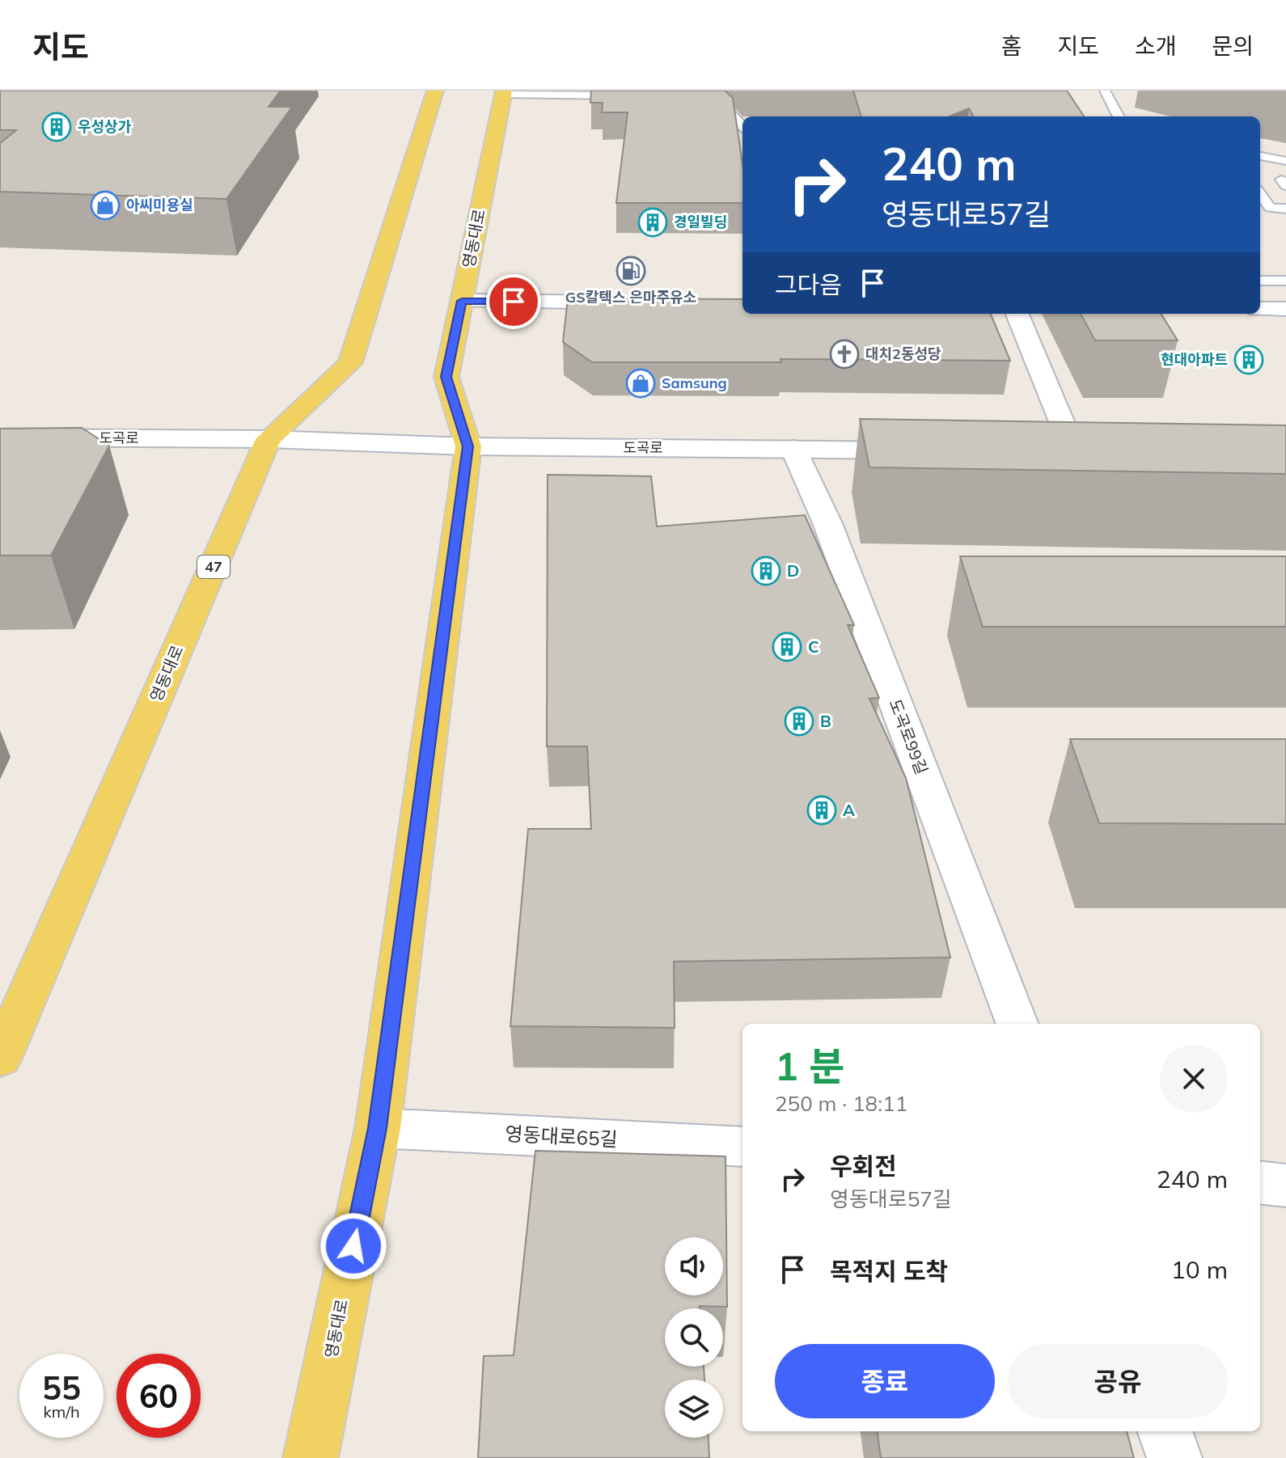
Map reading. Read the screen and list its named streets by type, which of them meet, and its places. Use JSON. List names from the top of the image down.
{
  "streets": {
    "main road": ["영동대로", "47"],
    "street": ["도곡로", "도곡로99길", "영동대로65길"]
  },
  "crossings": [
    ["영동대로", "도곡로"],
    ["영동대로", "영동대로65길"],
    ["도곡로", "도곡로99길"]
  ],
  "places": {
    "building": [
      "우성상가",
      "경일빌딩",
      "현대아파트",
      "D",
      "C",
      "B",
      "A"
    ],
    "shop": ["아씨미용실", "Samsung"],
    "fuel station": ["GS칼텍스 은마주유소"],
    "church": ["대치2동성당"]
  },
  "page": {
    "header": "지도",
    "nav": [
      "홈",
      "지도",
      "소개",
      "문의"
    ],
    "turn": ["240 m", "영동대로57길"],
    "then": "그다음",
    "heading": ["1 분", "250 m · 18:11"],
    "list": [
      {
        "name": "우회전",
        "note": "영동대로57길",
        "value": "240 m"
      },
      {
        "name": "목적지 도착",
        "value": "10 m"
      }
    ],
    "buttons": ["종료", "공유"],
    "speed": "55 km/h",
    "limit": "60"
  }
}
